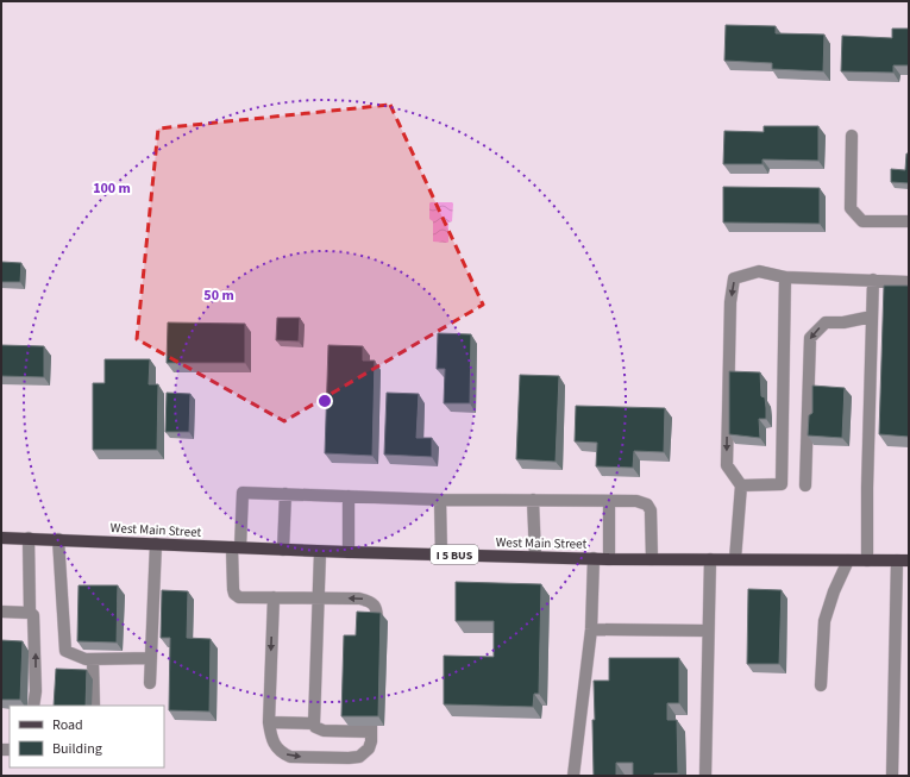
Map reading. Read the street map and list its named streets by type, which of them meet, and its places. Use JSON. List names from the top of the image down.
{
  "streets": {
    "main road": ["West Main Street", "I 5 BUS"]
  },
  "legend": ["Road", "Building"],
  "rings": ["100 m", "50 m"]
}
